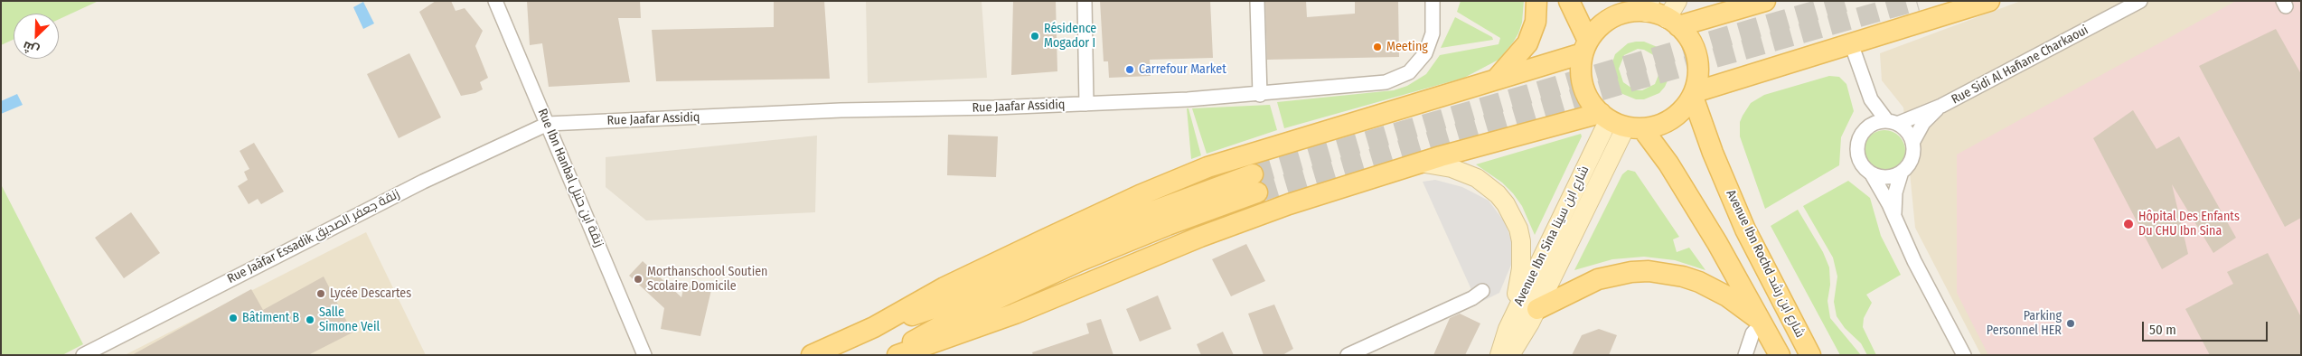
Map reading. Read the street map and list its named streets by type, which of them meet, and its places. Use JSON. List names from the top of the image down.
{
  "streets": {
    "main road": ["Avenue Ibn Sina شارع ابن سينا", "Avenue Ibn Rochd شارع ابن رشد"],
    "street": [
      "Rue Sidi Al Hafiane Charkaoui",
      "Rue Jaafar Assidiq",
      "Rue Ibn Hanbal زنقة ابن حنبل",
      "Rue Jaâfar Essadik زنقة جعفر الصديق"
    ]
  },
  "crossings": [
    ["Rue Jaafar Assidiq", "Rue Ibn Hanbal زنقة ابن حنبل"],
    ["Rue Jaafar Assidiq", "Rue Jaâfar Essadik زنقة جعفر الصديق"],
    ["Rue Ibn Hanbal زنقة ابن حنبل", "Rue Jaâfar Essadik زنقة جعفر الصديق"],
    ["Avenue Ibn Sina شارع ابن سينا", "Avenue Ibn Rochd شارع ابن رشد"]
  ],
  "places": [
    "Résidence Mogador I",
    "Meeting",
    "Carrefour Market",
    "Hôpital Des Enfants Du CHU Ibn Sina",
    "Morthanschool Soutien Scolaire Domicile",
    "Lycée Descartes",
    "Bâtiment B",
    "Salle Simone Veil",
    "Parking Personnel HER"
  ],
  "scale_bar": "50 m",
  "north": "bottom left"
}
